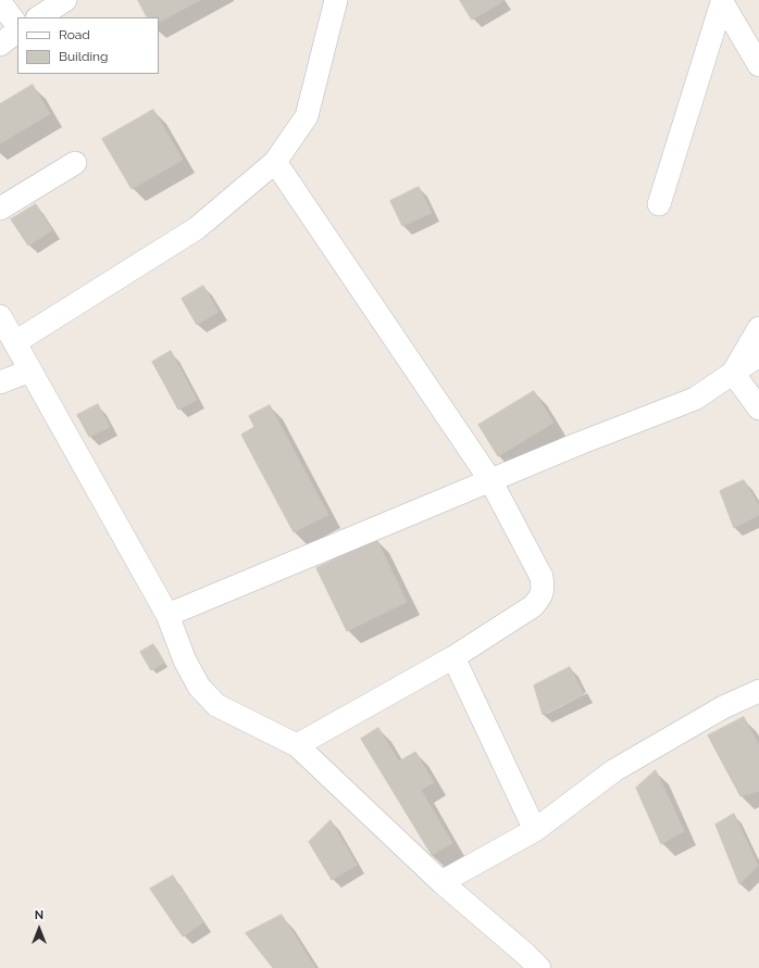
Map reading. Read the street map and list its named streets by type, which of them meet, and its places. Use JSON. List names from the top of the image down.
{
  "legend": ["Road", "Building"],
  "north": "top"
}
